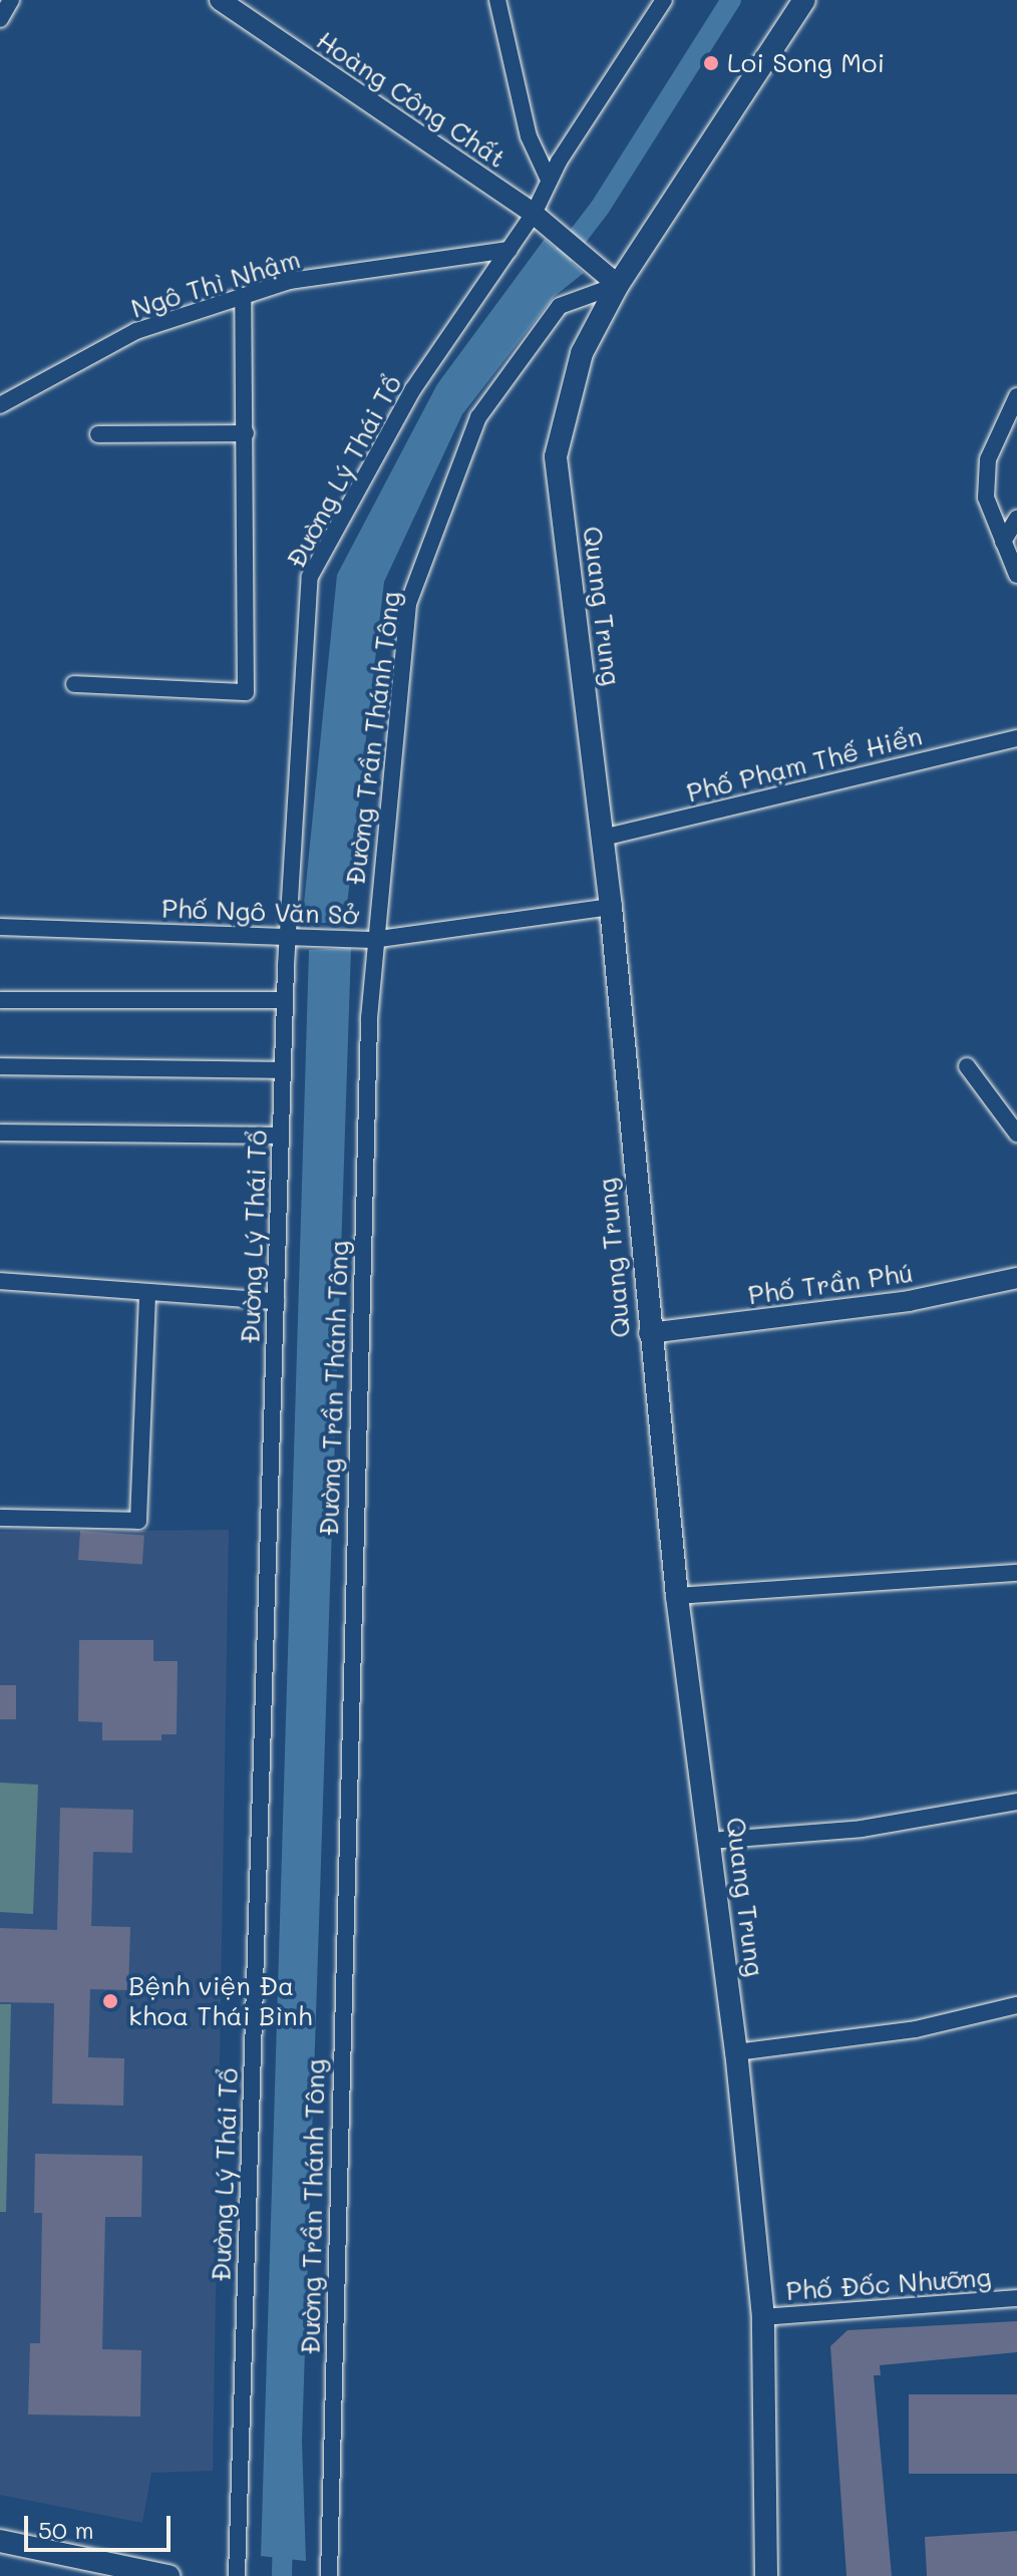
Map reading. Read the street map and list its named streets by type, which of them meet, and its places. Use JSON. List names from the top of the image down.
{
  "streets": {
    "main road": ["Quang Trung"],
    "street": [
      "Hoàng Công Chất",
      "Ngô Thì Nhậm",
      "Đường Lý Thái Tổ",
      "Đường Trần Thánh Tông",
      "Phố Phạm Thế Hiển",
      "Phố Ngô Văn Sở",
      "Phố Trần Phú",
      "Phố Đốc Nhưỡng"
    ]
  },
  "crossings": [
    ["Hoàng Công Chất", "Đường Lý Thái Tổ"],
    ["Hoàng Công Chất", "Quang Trung"],
    ["Hoàng Công Chất", "Đường Trần Thánh Tông"],
    ["Ngô Thì Nhậm", "Đường Lý Thái Tổ"],
    ["Đường Lý Thái Tổ", "Phố Ngô Văn Sở"],
    ["Quang Trung", "Đường Trần Thánh Tông"],
    ["Quang Trung", "Phố Phạm Thế Hiển"],
    ["Quang Trung", "Phố Ngô Văn Sở"],
    ["Quang Trung", "Phố Trần Phú"],
    ["Quang Trung", "Phố Đốc Nhưỡng"],
    ["Đường Trần Thánh Tông", "Phố Ngô Văn Sở"]
  ],
  "places": ["Loi Song Moi", "Bệnh viện Đa khoa Thái Bình"],
  "scale_bar": "50 m"
}
